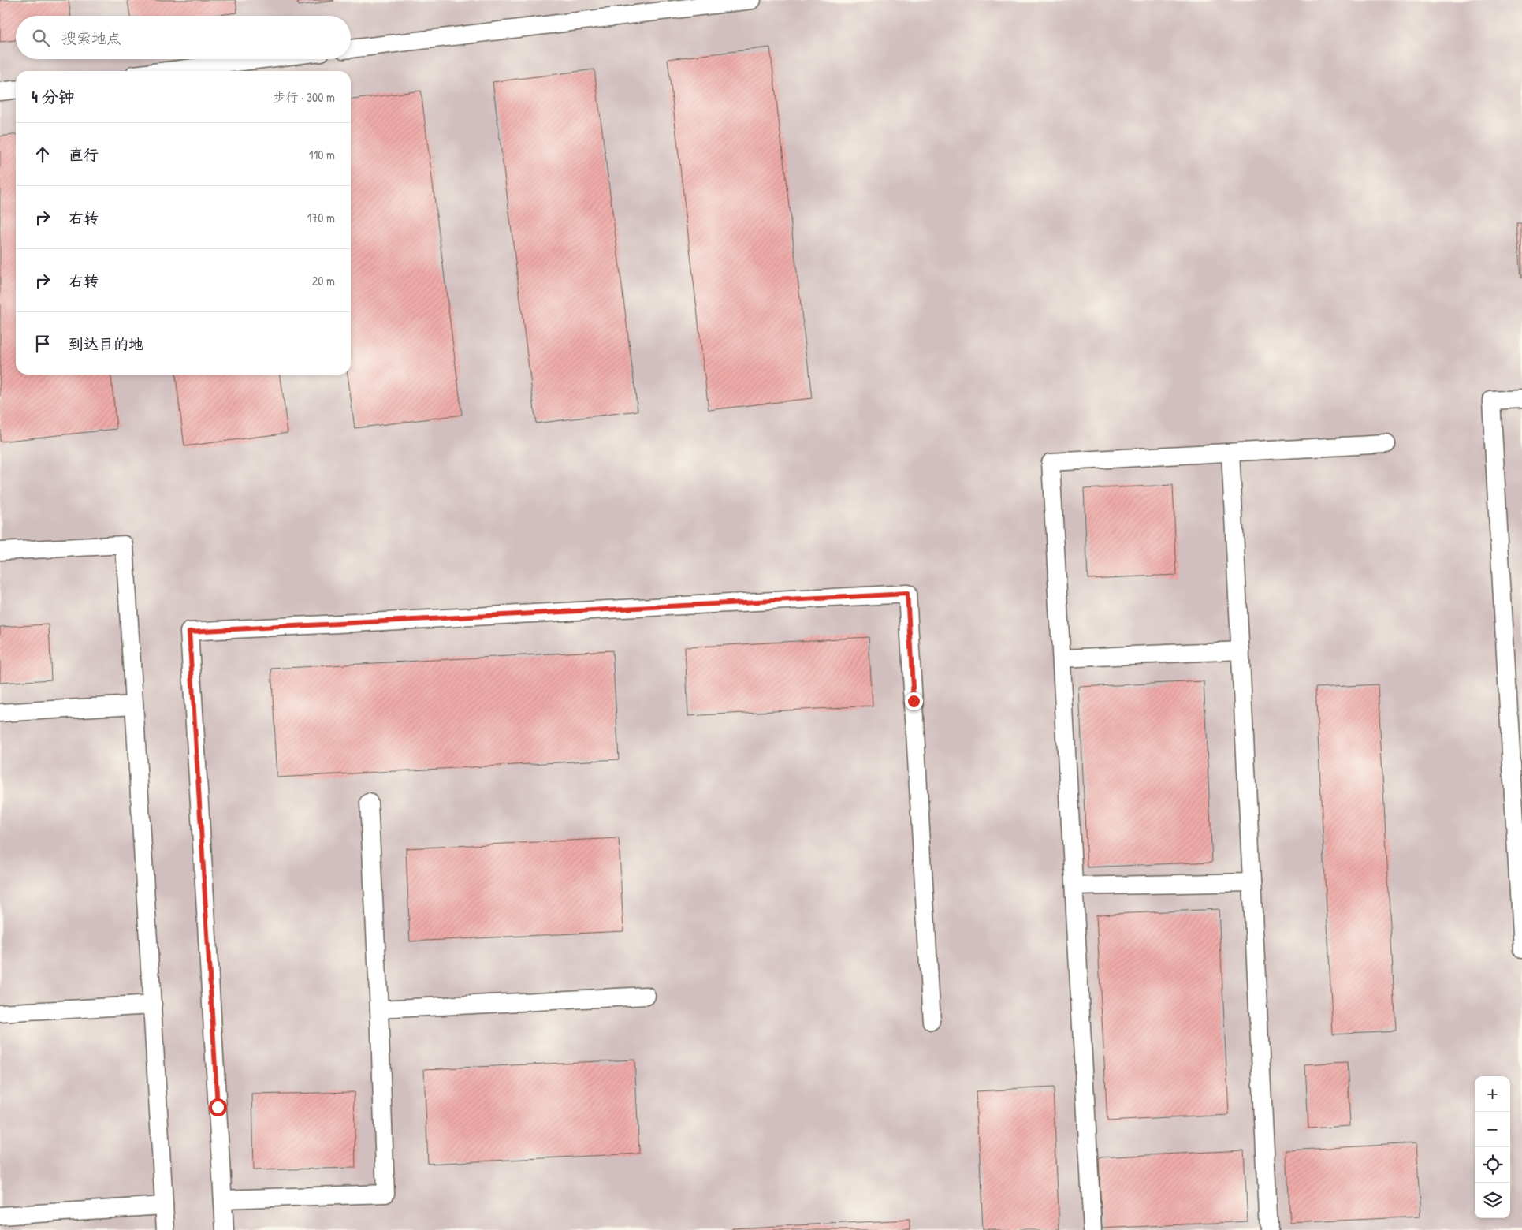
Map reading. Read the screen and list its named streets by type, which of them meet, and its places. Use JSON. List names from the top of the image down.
{
  "page": {
    "search": "搜索地点",
    "heading": ["4 分钟", "步行 · 300 m"],
    "list": [
      ["直行", "110 m"],
      ["右转", "170 m"],
      ["右转", "20 m"],
      "到达目的地"
    ],
    "map_buttons": ["+", "−"]
  }
}
